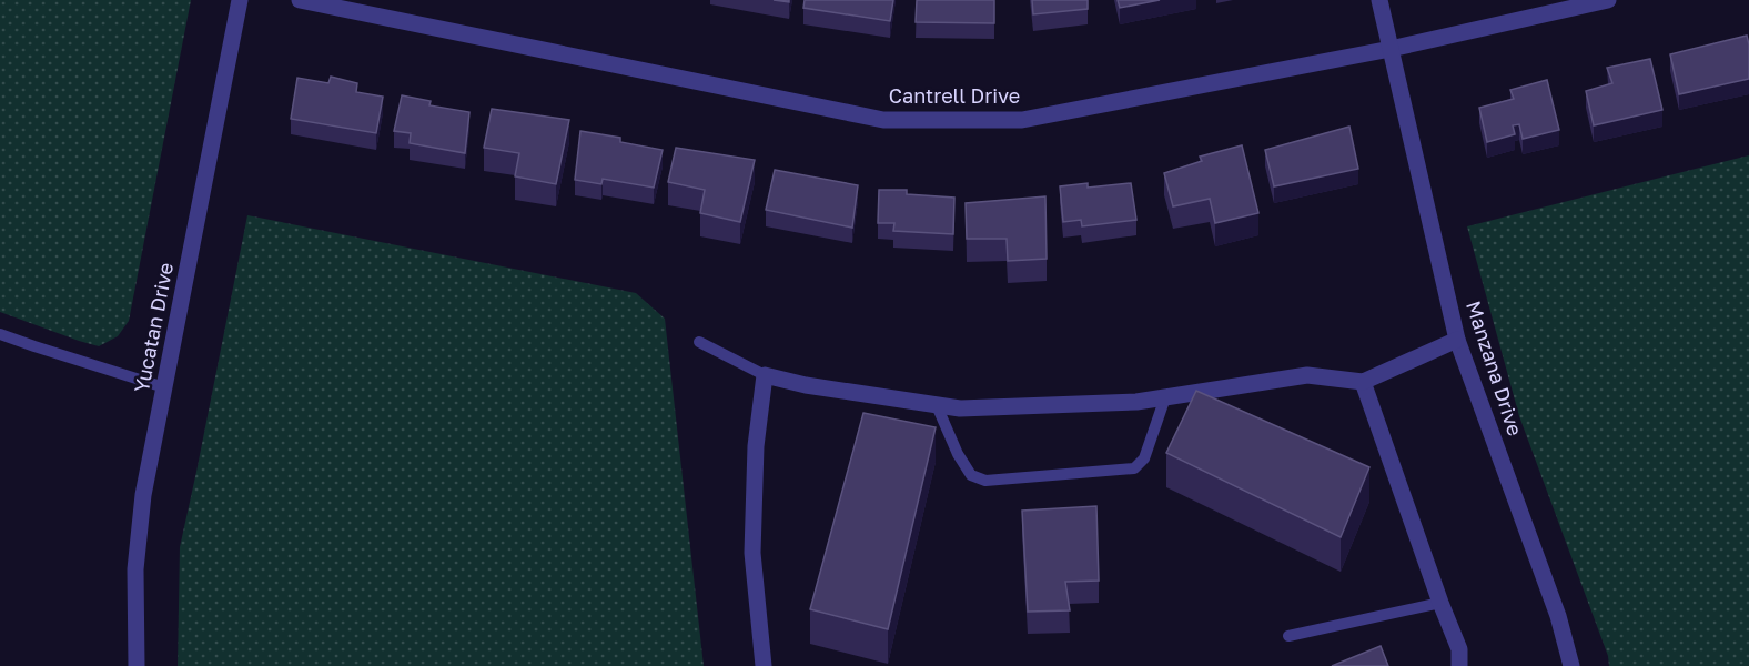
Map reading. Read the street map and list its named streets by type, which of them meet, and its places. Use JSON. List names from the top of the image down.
{
  "streets": {
    "street": ["Cantrell Drive", "Yucatan Drive", "Manzana Drive"]
  },
  "crossings": [
    ["Cantrell Drive", "Manzana Drive"]
  ]
}
